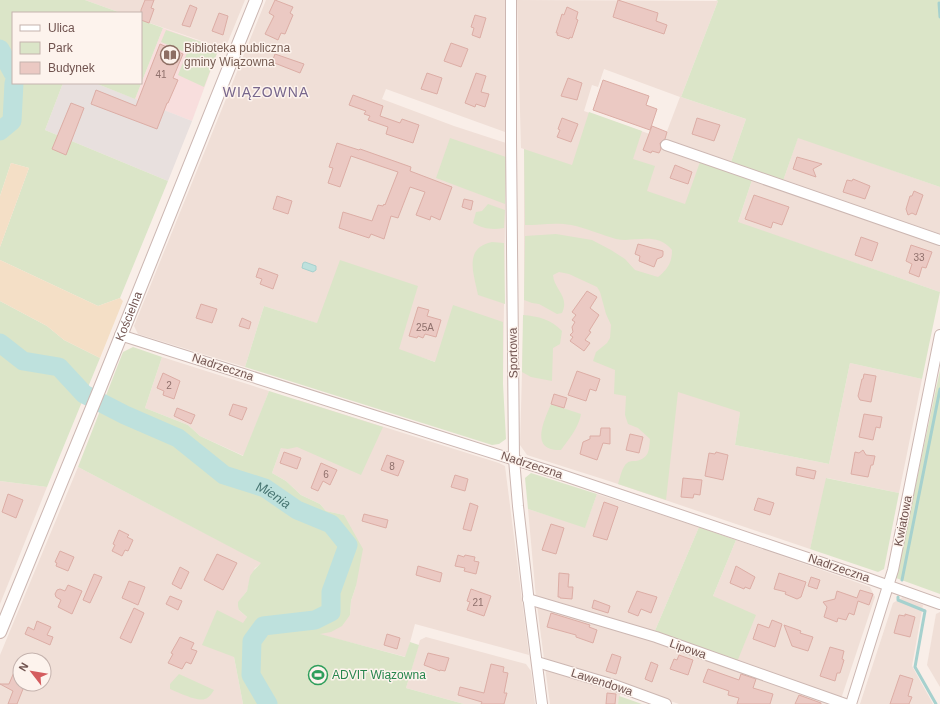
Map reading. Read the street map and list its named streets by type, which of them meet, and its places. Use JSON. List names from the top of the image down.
{
  "streets": {
    "street": [
      "Kościelna",
      "Sportowa",
      "Nadrzeczna",
      "Kwiatowa",
      "Lipowa",
      "Lawendowa"
    ]
  },
  "crossings": [
    ["Kościelna", "Nadrzeczna"],
    ["Sportowa", "Nadrzeczna"],
    ["Sportowa", "Lipowa"],
    ["Sportowa", "Lawendowa"],
    ["Nadrzeczna", "Kwiatowa"]
  ],
  "districts": ["WIĄZOWNA"],
  "water": ["Mienia"],
  "places": {
    "library": ["Biblioteka publiczna gminy Wiązowna"],
    "sports": ["ADVIT Wiązowna"]
  },
  "house_numbers": [
    "41",
    "33",
    "25A",
    "2",
    "8",
    "6",
    "21"
  ],
  "legend": ["Ulica", "Park", "Budynek"],
  "north": "top left"
}
